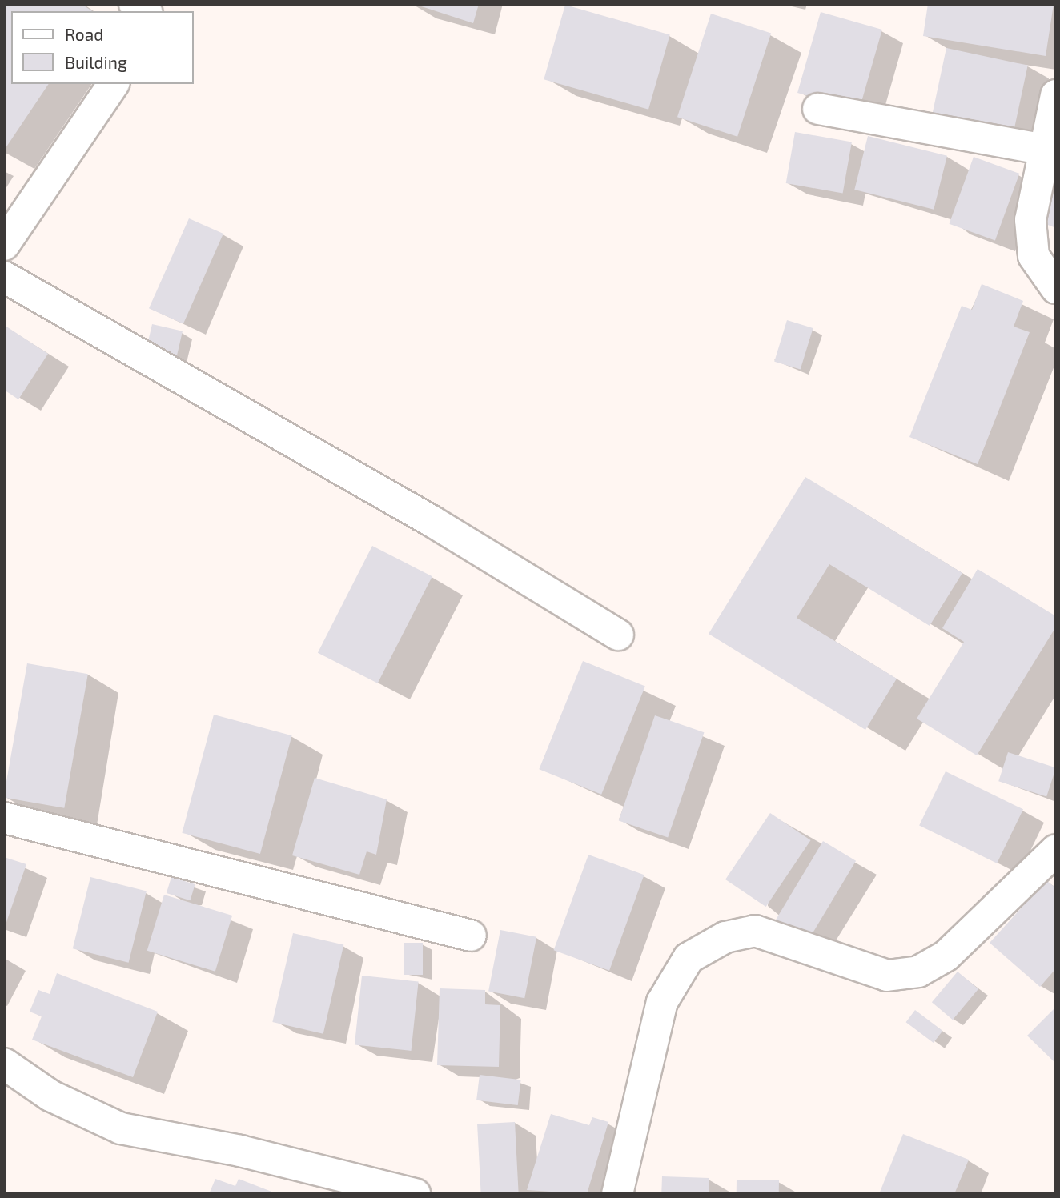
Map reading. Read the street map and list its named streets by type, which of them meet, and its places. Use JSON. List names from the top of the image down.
{
  "legend": ["Road", "Building"]
}
